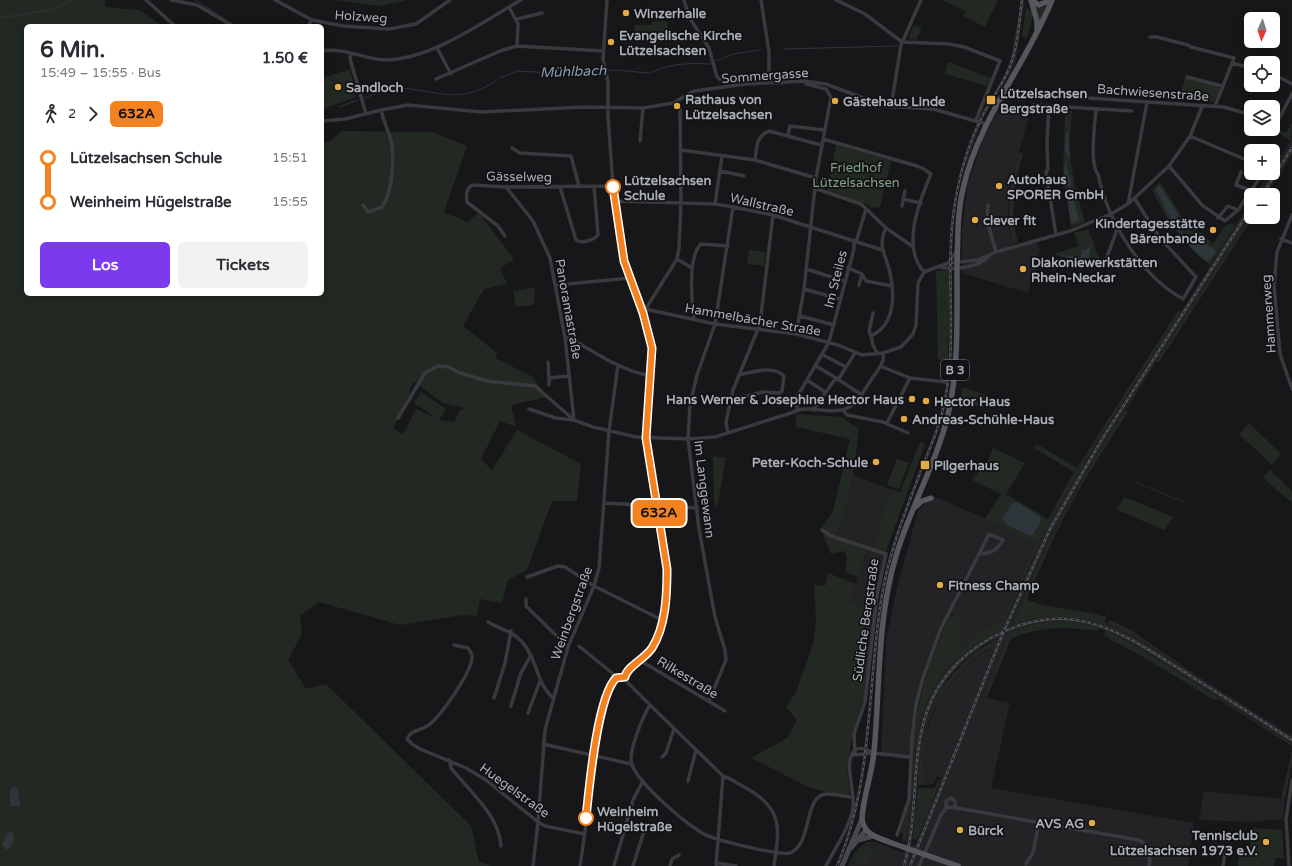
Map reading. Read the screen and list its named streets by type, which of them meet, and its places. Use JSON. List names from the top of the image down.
{
  "streets": {
    "main road": ["B 3"],
    "street": [
      "Holzweg",
      "Sommergasse",
      "Bachwiesenstraße",
      "Gässelweg",
      "Wallstraße",
      "Im Steiles",
      "Panoramastraße",
      "Hammerweg",
      "Hammelbächer Straße",
      "Im Langgewann",
      "Weinbergstraße",
      "Südliche Bergstraße",
      "Rilkestraße",
      "Huegelstraße"
    ]
  },
  "crossings": [
    ["Sommergasse", "B 3"],
    ["Bachwiesenstraße", "B 3"],
    ["Gässelweg", "Panoramastraße"],
    ["Wallstraße", "Im Steiles"],
    ["Wallstraße", "Im Langgewann"],
    ["Im Steiles", "Hammelbächer Straße"],
    ["Hammelbächer Straße", "Im Langgewann"],
    ["Im Langgewann", "Rilkestraße"],
    ["Weinbergstraße", "Huegelstraße"]
  ],
  "water": ["Mühlbach"],
  "parks": ["Friedhof Lützelsachsen"],
  "places": {
    "other": [
      "Winzerhalle",
      "Evangelische Kirche Lützelsachsen",
      "Sandloch",
      "Gästehaus Linde",
      "Rathaus von Lützelsachsen",
      "Autohaus SPORER GmbH",
      "Lützelsachsen Schule",
      "clever fit",
      "Kindertagesstätte Bärenbande",
      "Diakoniewerkstätten Rhein-Neckar",
      "Hans Werner & Josephine Hector Haus",
      "Hector Haus",
      "Andreas-Schühle-Haus",
      "Peter-Koch-Schule",
      "Fitness Champ",
      "Weinheim Hügelstraße",
      "AVS AG",
      "Bürck",
      "Tennisclub Lützelsachsen 1973 e.V."
    ],
    "transit": ["Lützelsachsen Bergstraße", "Pilgerhaus"]
  },
  "lines": ["bus line 632A"],
  "north": "bottom",
  "page": {
    "on_map": "632A",
    "map_buttons": ["+", "−"],
    "heading": ["6 Min.", "15:49 – 15:55 · Bus", "1.50 €"],
    "legs": ["2", "632A"],
    "list": [
      {
        "name": "Lützelsachsen Schule",
        "value": "15:51"
      },
      {
        "name": "Weinheim Hügelstraße",
        "value": "15:55"
      }
    ],
    "buttons": ["Los", "Tickets"]
  }
}
